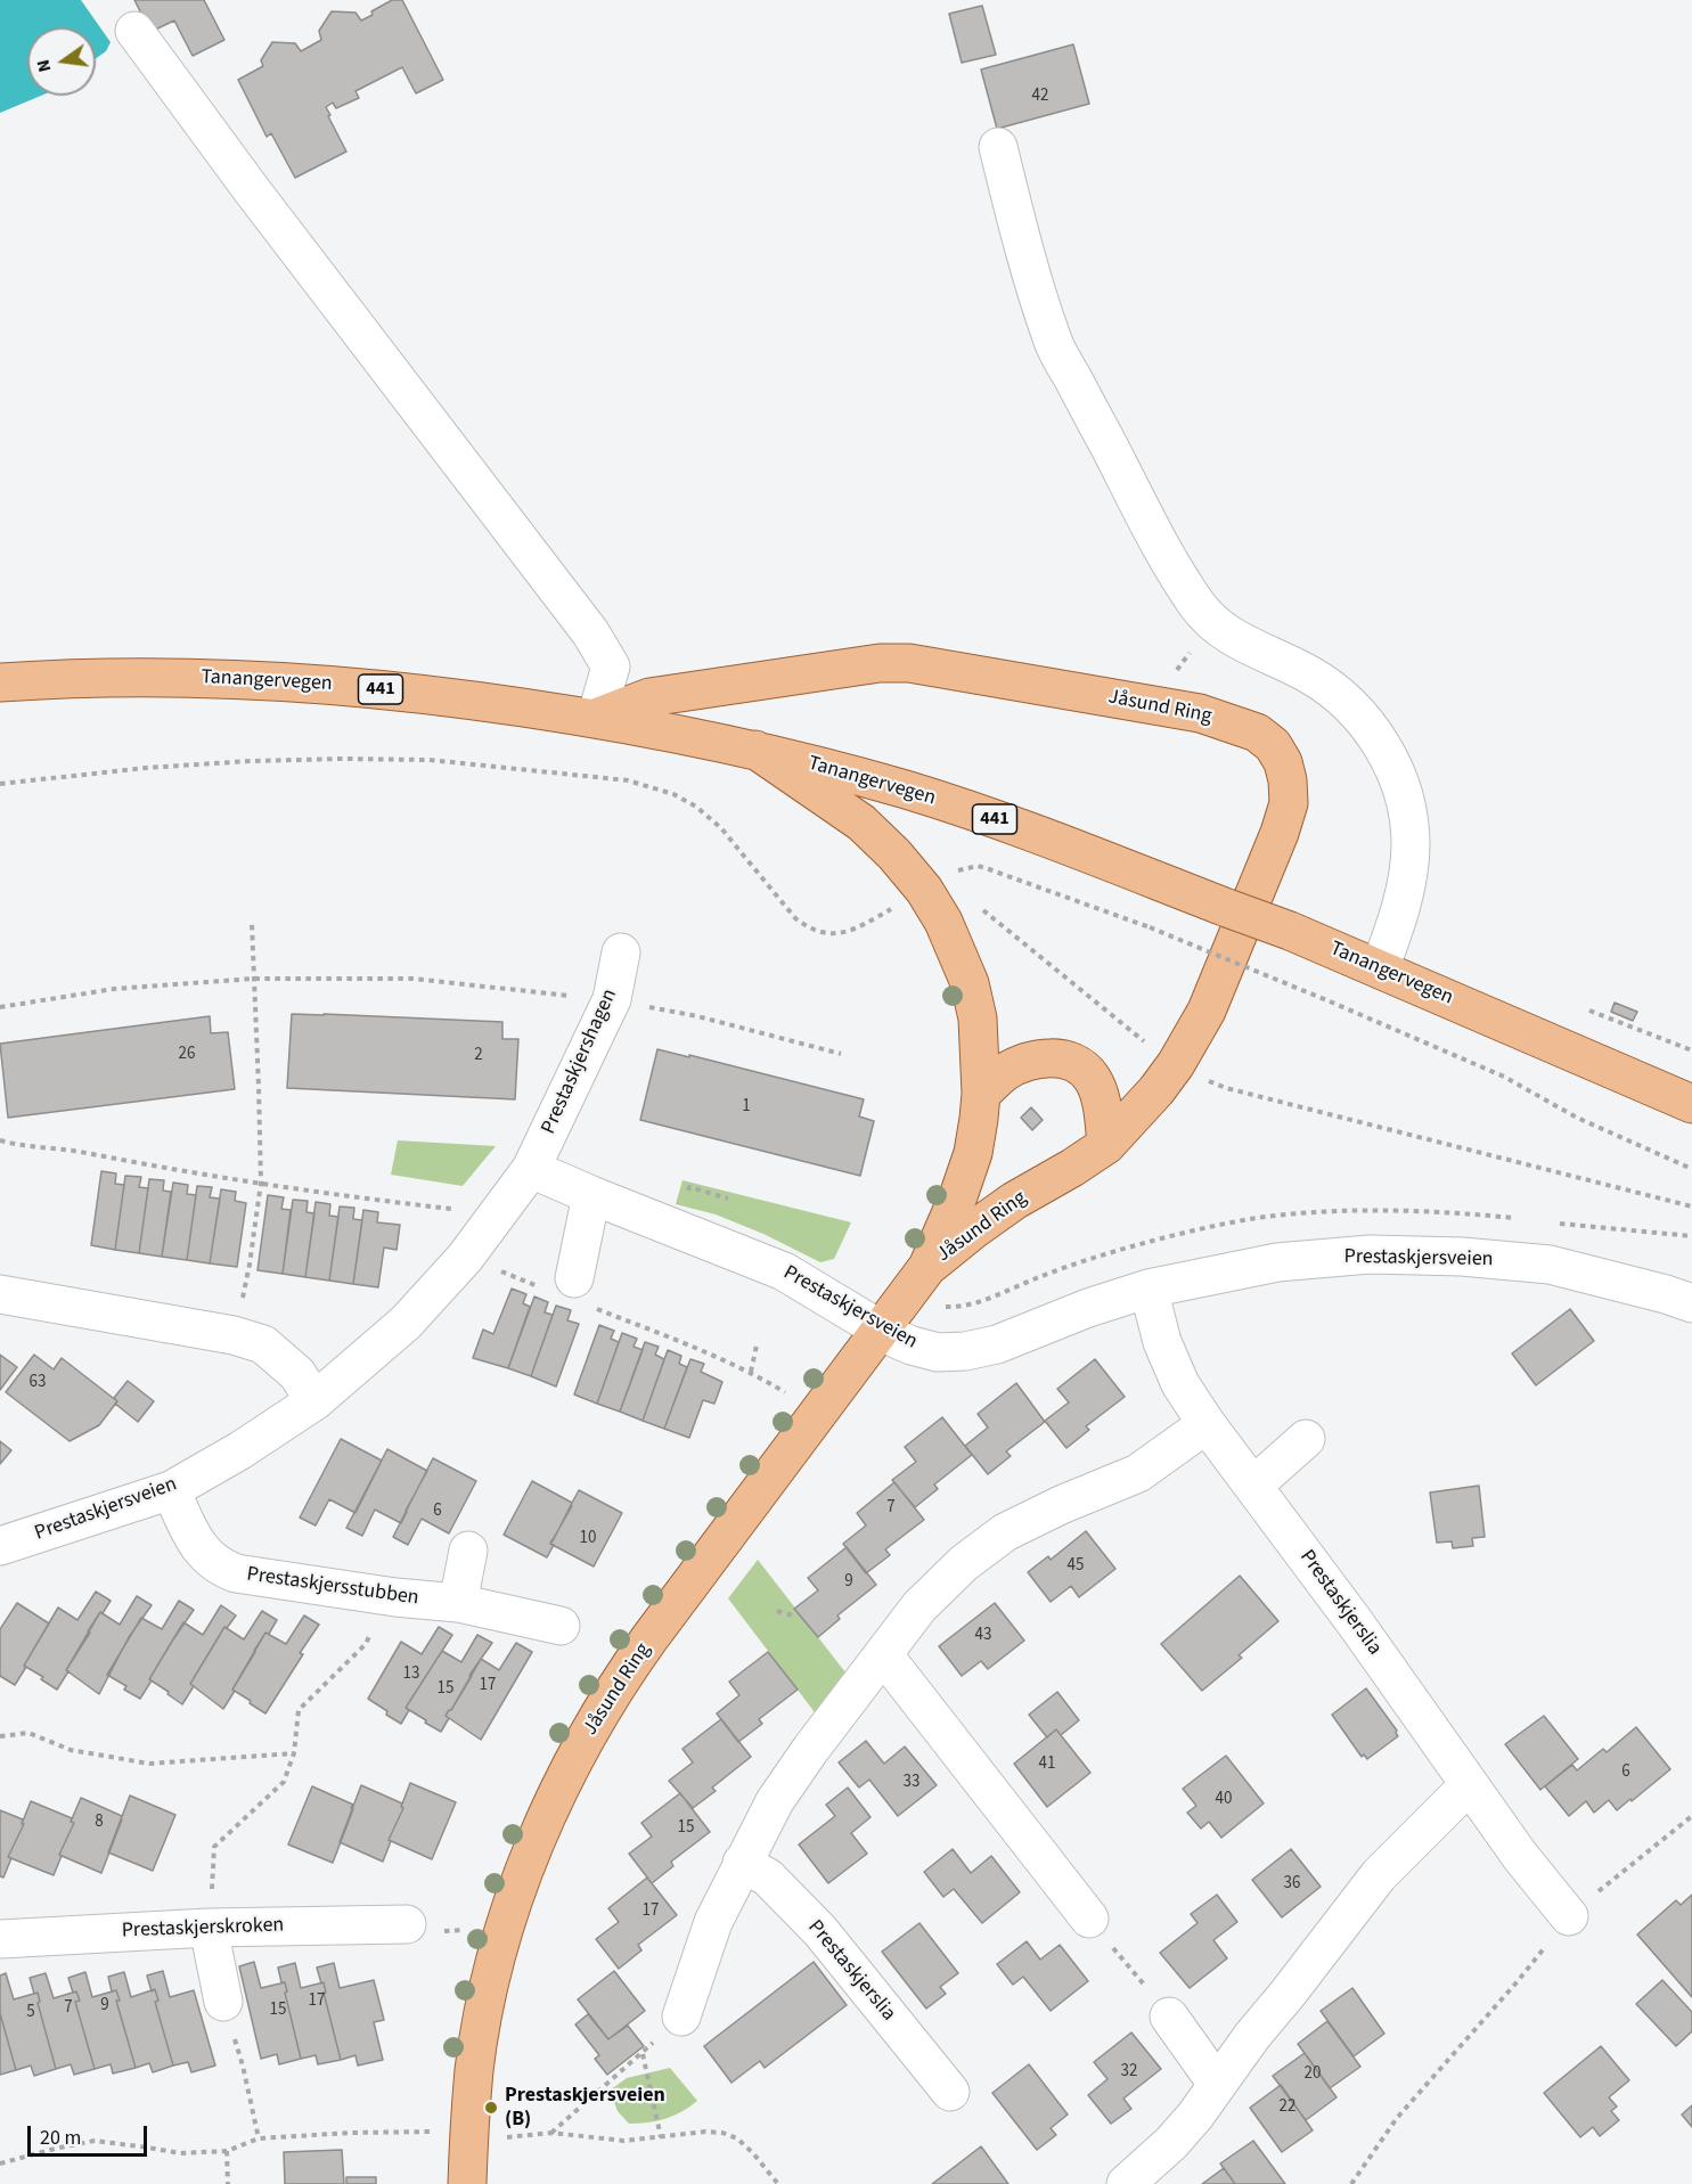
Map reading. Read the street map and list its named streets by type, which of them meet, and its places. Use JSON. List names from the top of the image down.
{
  "streets": {
    "main road": ["Tanangervegen", "441", "Jåsund Ring"],
    "street": [
      "Prestaskjershagen",
      "Prestaskjersveien",
      "Prestaskjersstubben",
      "Prestaskjerslia",
      "Prestaskjerskroken"
    ]
  },
  "crossings": [
    ["Tanangervegen", "Jåsund Ring"],
    ["Jåsund Ring", "Prestaskjersveien"],
    ["Prestaskjershagen", "Prestaskjersveien"],
    ["Prestaskjersveien", "Prestaskjersstubben"],
    ["Prestaskjersveien", "Prestaskjerslia"]
  ],
  "places": ["Prestaskjersveien (B)"],
  "house_numbers": [
    "42",
    "26",
    "2",
    "1",
    "63",
    "7",
    "6",
    "10",
    "45",
    "9",
    "43",
    "13",
    "17",
    "15",
    "41",
    "6",
    "33",
    "40",
    "8",
    "15",
    "36",
    "17",
    "17",
    "9",
    "7",
    "15",
    "5",
    "32",
    "20",
    "22"
  ],
  "scale_bar": "20 m",
  "north": "left"
}
